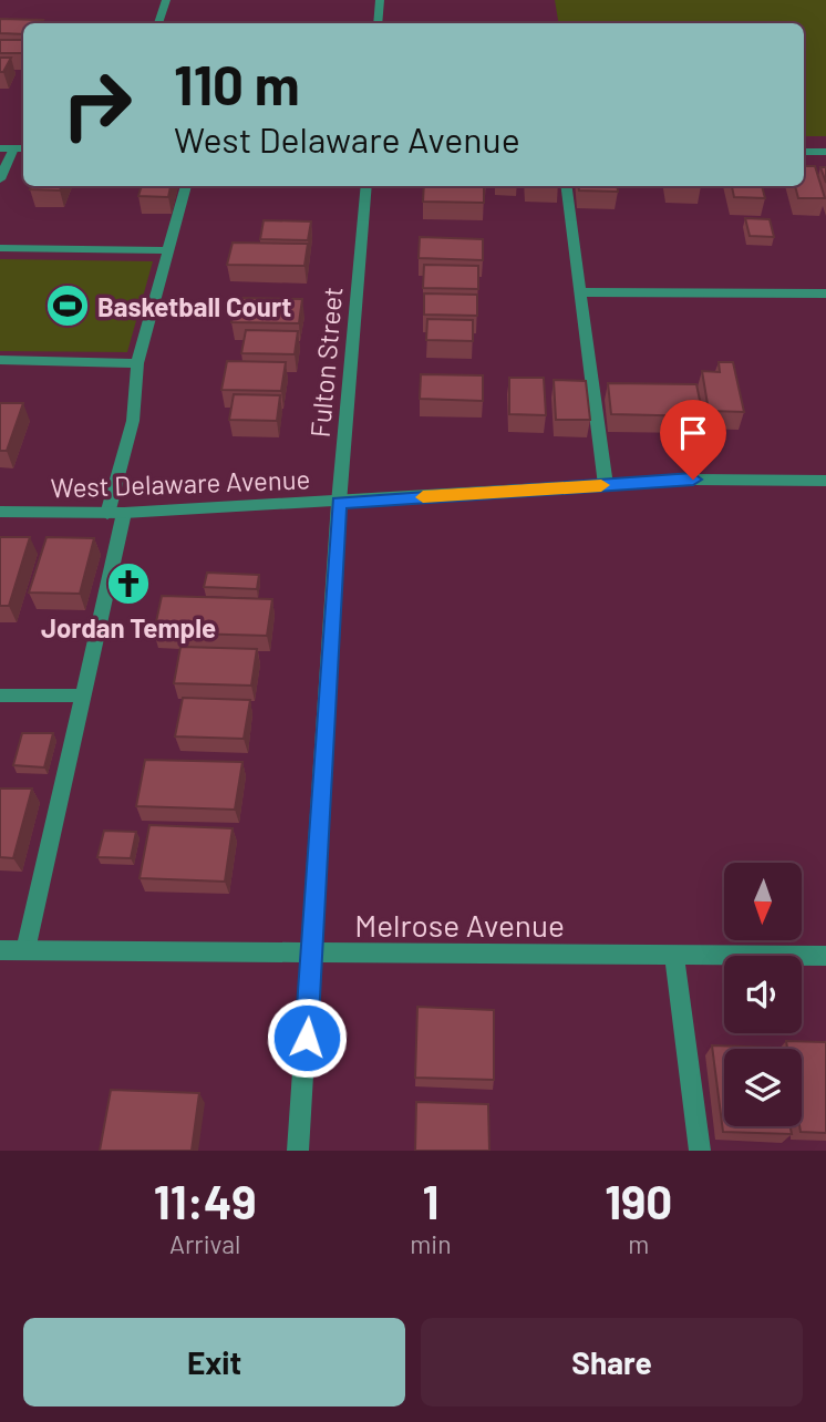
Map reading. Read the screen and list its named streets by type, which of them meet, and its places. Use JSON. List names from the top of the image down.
{
  "streets": {
    "street": ["Fulton Street", "West Delaware Avenue", "Melrose Avenue"]
  },
  "crossings": [
    ["Fulton Street", "West Delaware Avenue"],
    ["Fulton Street", "Melrose Avenue"]
  ],
  "places": {
    "sports": ["Basketball Court"],
    "church": ["Jordan Temple"]
  },
  "north": "bottom",
  "page": {
    "turn": ["110 m", "West Delaware Avenue"],
    "eta": [
      "11:49",
      "Arrival",
      "1",
      "min",
      "190",
      "m"
    ],
    "buttons": ["Exit", "Share"]
  }
}
